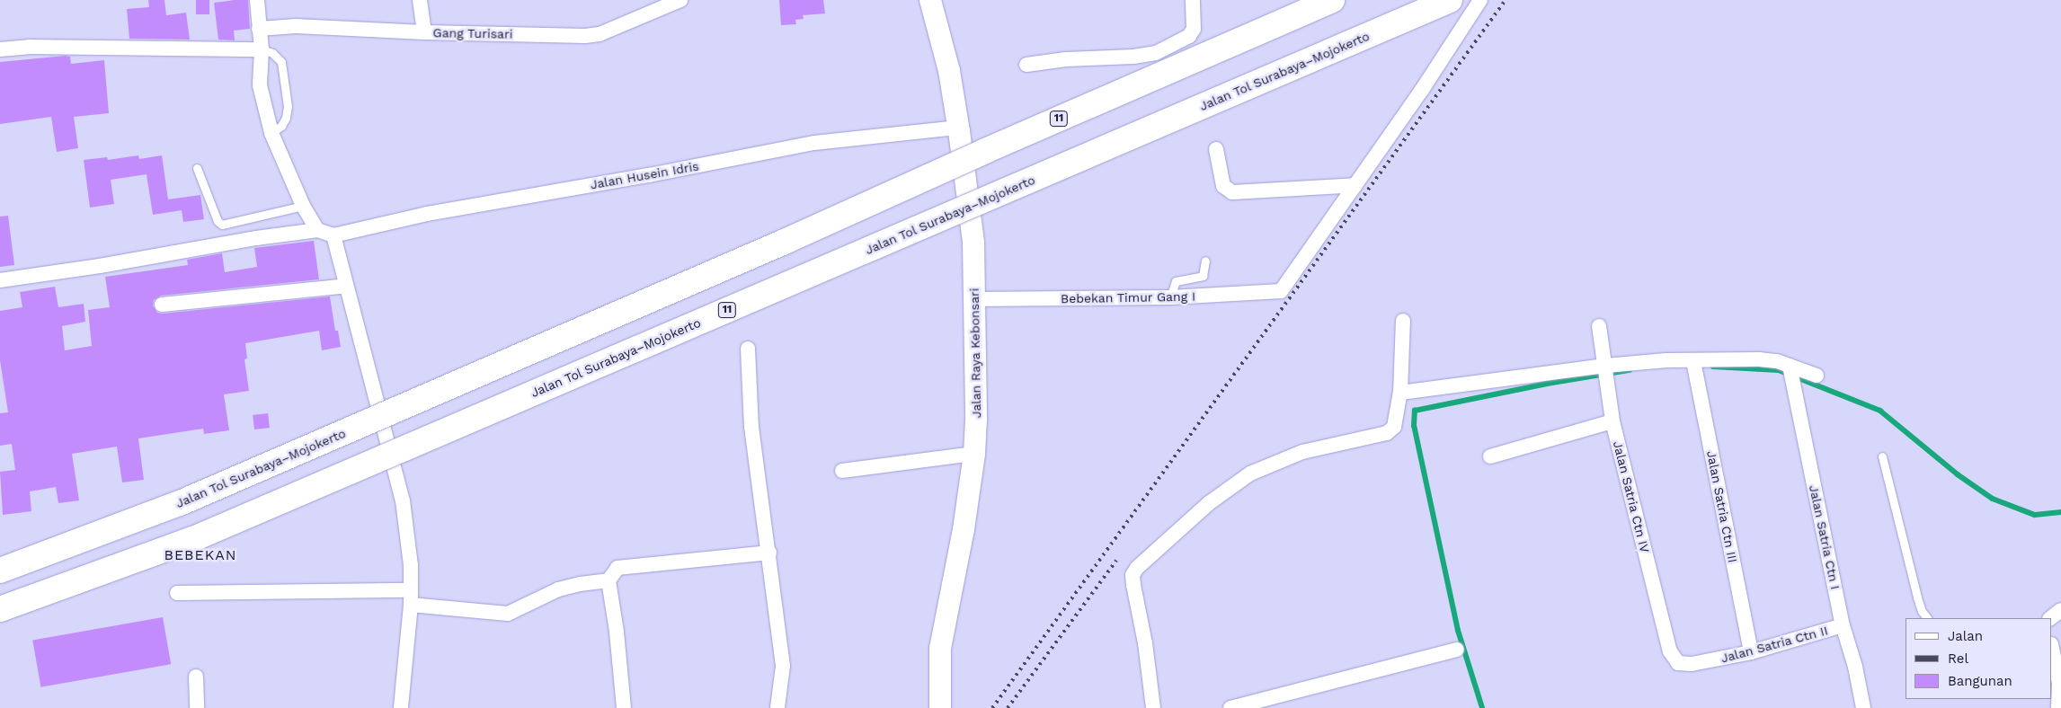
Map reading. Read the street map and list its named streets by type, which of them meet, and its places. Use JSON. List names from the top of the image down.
{
  "streets": {
    "highway": ["Jalan Tol Surabaya–Mojokerto", "11"],
    "main road": ["Jalan Raya Kebonsari"],
    "street": [
      "Gang Turisari",
      "Jalan Husein Idris",
      "Bebekan Timur Gang I",
      "Jalan Satria Ctn IV",
      "Jalan Satria Ctn III",
      "Jalan Satria Ctn I",
      "Jalan Satria Ctn II"
    ]
  },
  "crossings": [
    ["Jalan Husein Idris", "Jalan Raya Kebonsari"],
    ["Bebekan Timur Gang I", "Jalan Raya Kebonsari"],
    ["Jalan Satria Ctn IV", "Jalan Satria Ctn II"],
    ["Jalan Satria Ctn III", "Jalan Satria Ctn II"],
    ["Jalan Satria Ctn I", "Jalan Satria Ctn II"]
  ],
  "districts": ["BEBEKAN"],
  "legend": ["Jalan", "Rel", "Bangunan"]
}
